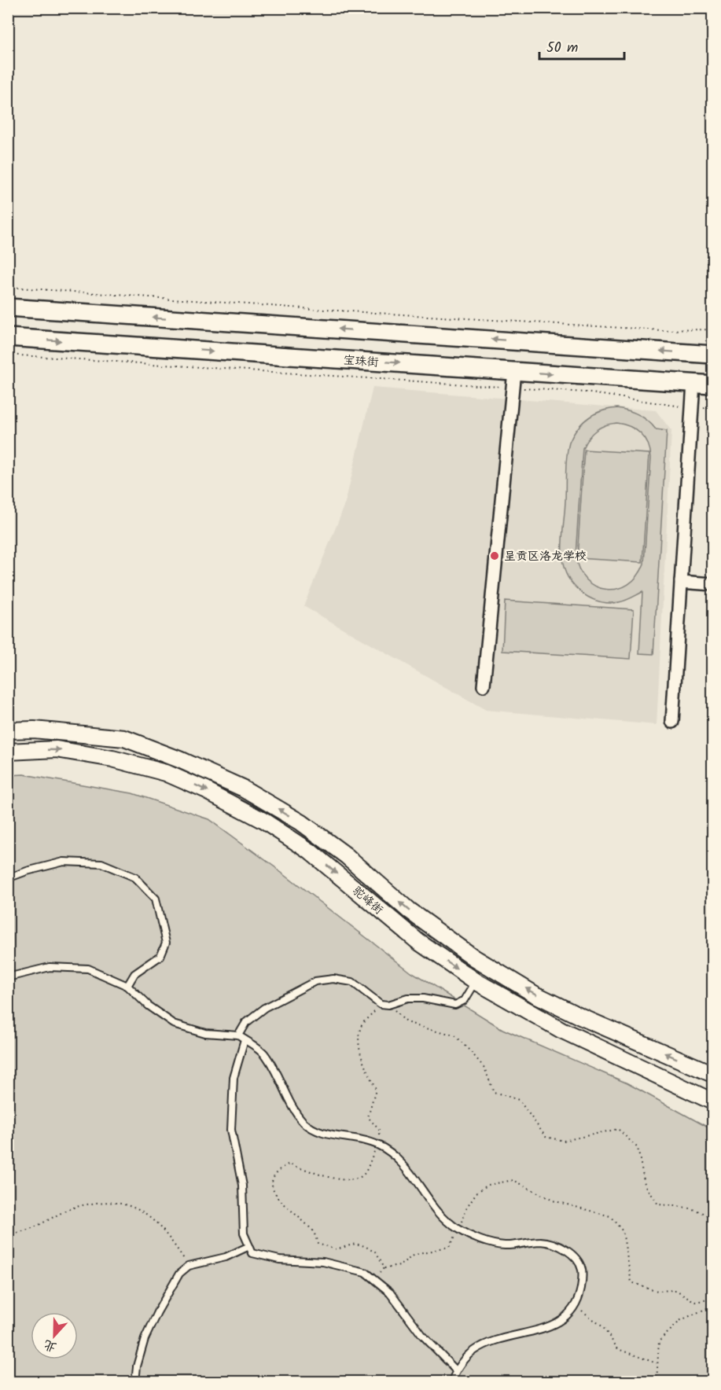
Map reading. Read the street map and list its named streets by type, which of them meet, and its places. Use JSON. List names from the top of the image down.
{
  "streets": {
    "main road": ["宝珠街"],
    "street": ["驼峰街"]
  },
  "places": ["呈贡区洛龙学校"],
  "scale_bar": "50 m",
  "north": "bottom"
}
